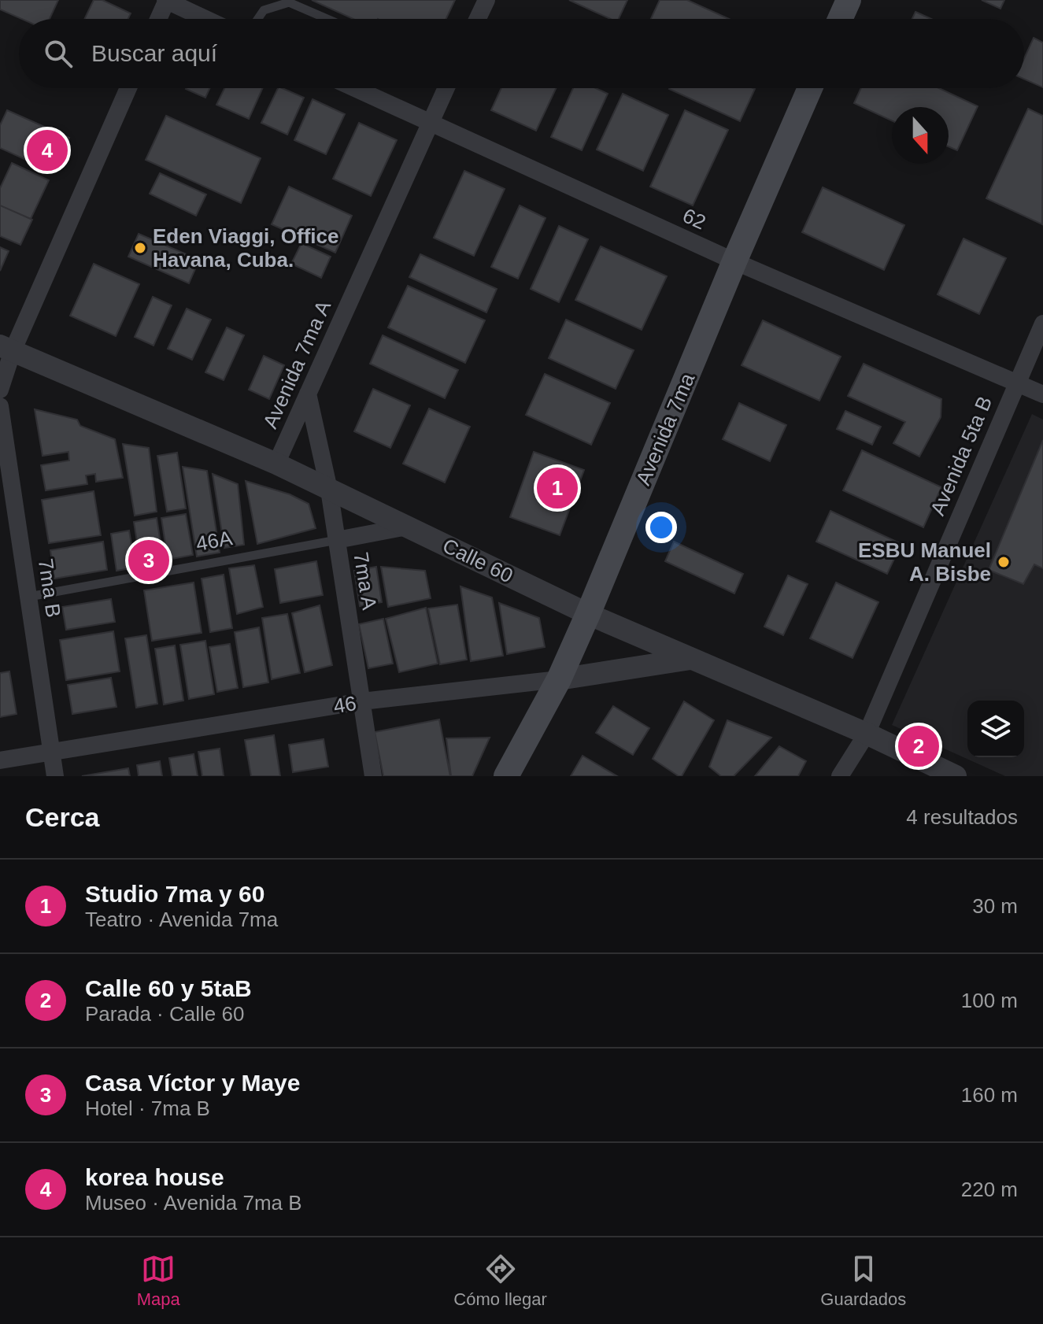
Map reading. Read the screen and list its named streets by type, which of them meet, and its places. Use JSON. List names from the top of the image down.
{
  "streets": {
    "main road": ["Avenida 7ma"],
    "street": [
      "62",
      "Avenida 7ma A",
      "Avenida 5ta B",
      "46A",
      "Calle 60",
      "7ma A",
      "7ma B",
      "46"
    ]
  },
  "crossings": [
    ["62", "Avenida 7ma A"],
    ["62", "Avenida 7ma"],
    ["62", "Avenida 5ta B"],
    ["Avenida 7ma A", "Calle 60"],
    ["Avenida 7ma A", "7ma A"],
    ["Avenida 7ma", "Calle 60"],
    ["Avenida 7ma", "46"],
    ["Avenida 5ta B", "Calle 60"],
    ["46A", "Calle 60"],
    ["46A", "7ma A"],
    ["46A", "7ma B"],
    ["Calle 60", "7ma A"],
    ["Calle 60", "46"],
    ["7ma A", "46"],
    ["7ma B", "46"]
  ],
  "places": ["Eden Viaggi, Office Havana, Cuba.", "ESBU Manuel A. Bisbe"],
  "north": "bottom",
  "page": {
    "search": "Buscar aquí",
    "pins": [
      "4",
      "1",
      "3",
      "2"
    ],
    "heading": ["Cerca", "4 resultados"],
    "list": [
      {
        "mark": "1",
        "name": "Studio 7ma y 60",
        "note": "Teatro · Avenida 7ma",
        "value": "30 m"
      },
      {
        "mark": "2",
        "name": "Calle 60 y 5taB",
        "note": "Parada · Calle 60",
        "value": "100 m"
      },
      {
        "mark": "3",
        "name": "Casa Víctor y Maye",
        "note": "Hotel · 7ma B",
        "value": "160 m"
      },
      {
        "mark": "4",
        "name": "korea house",
        "note": "Museo · Avenida 7ma B",
        "value": "220 m"
      }
    ],
    "nav": ["Mapa", "Cómo llegar", "Guardados"]
  }
}
